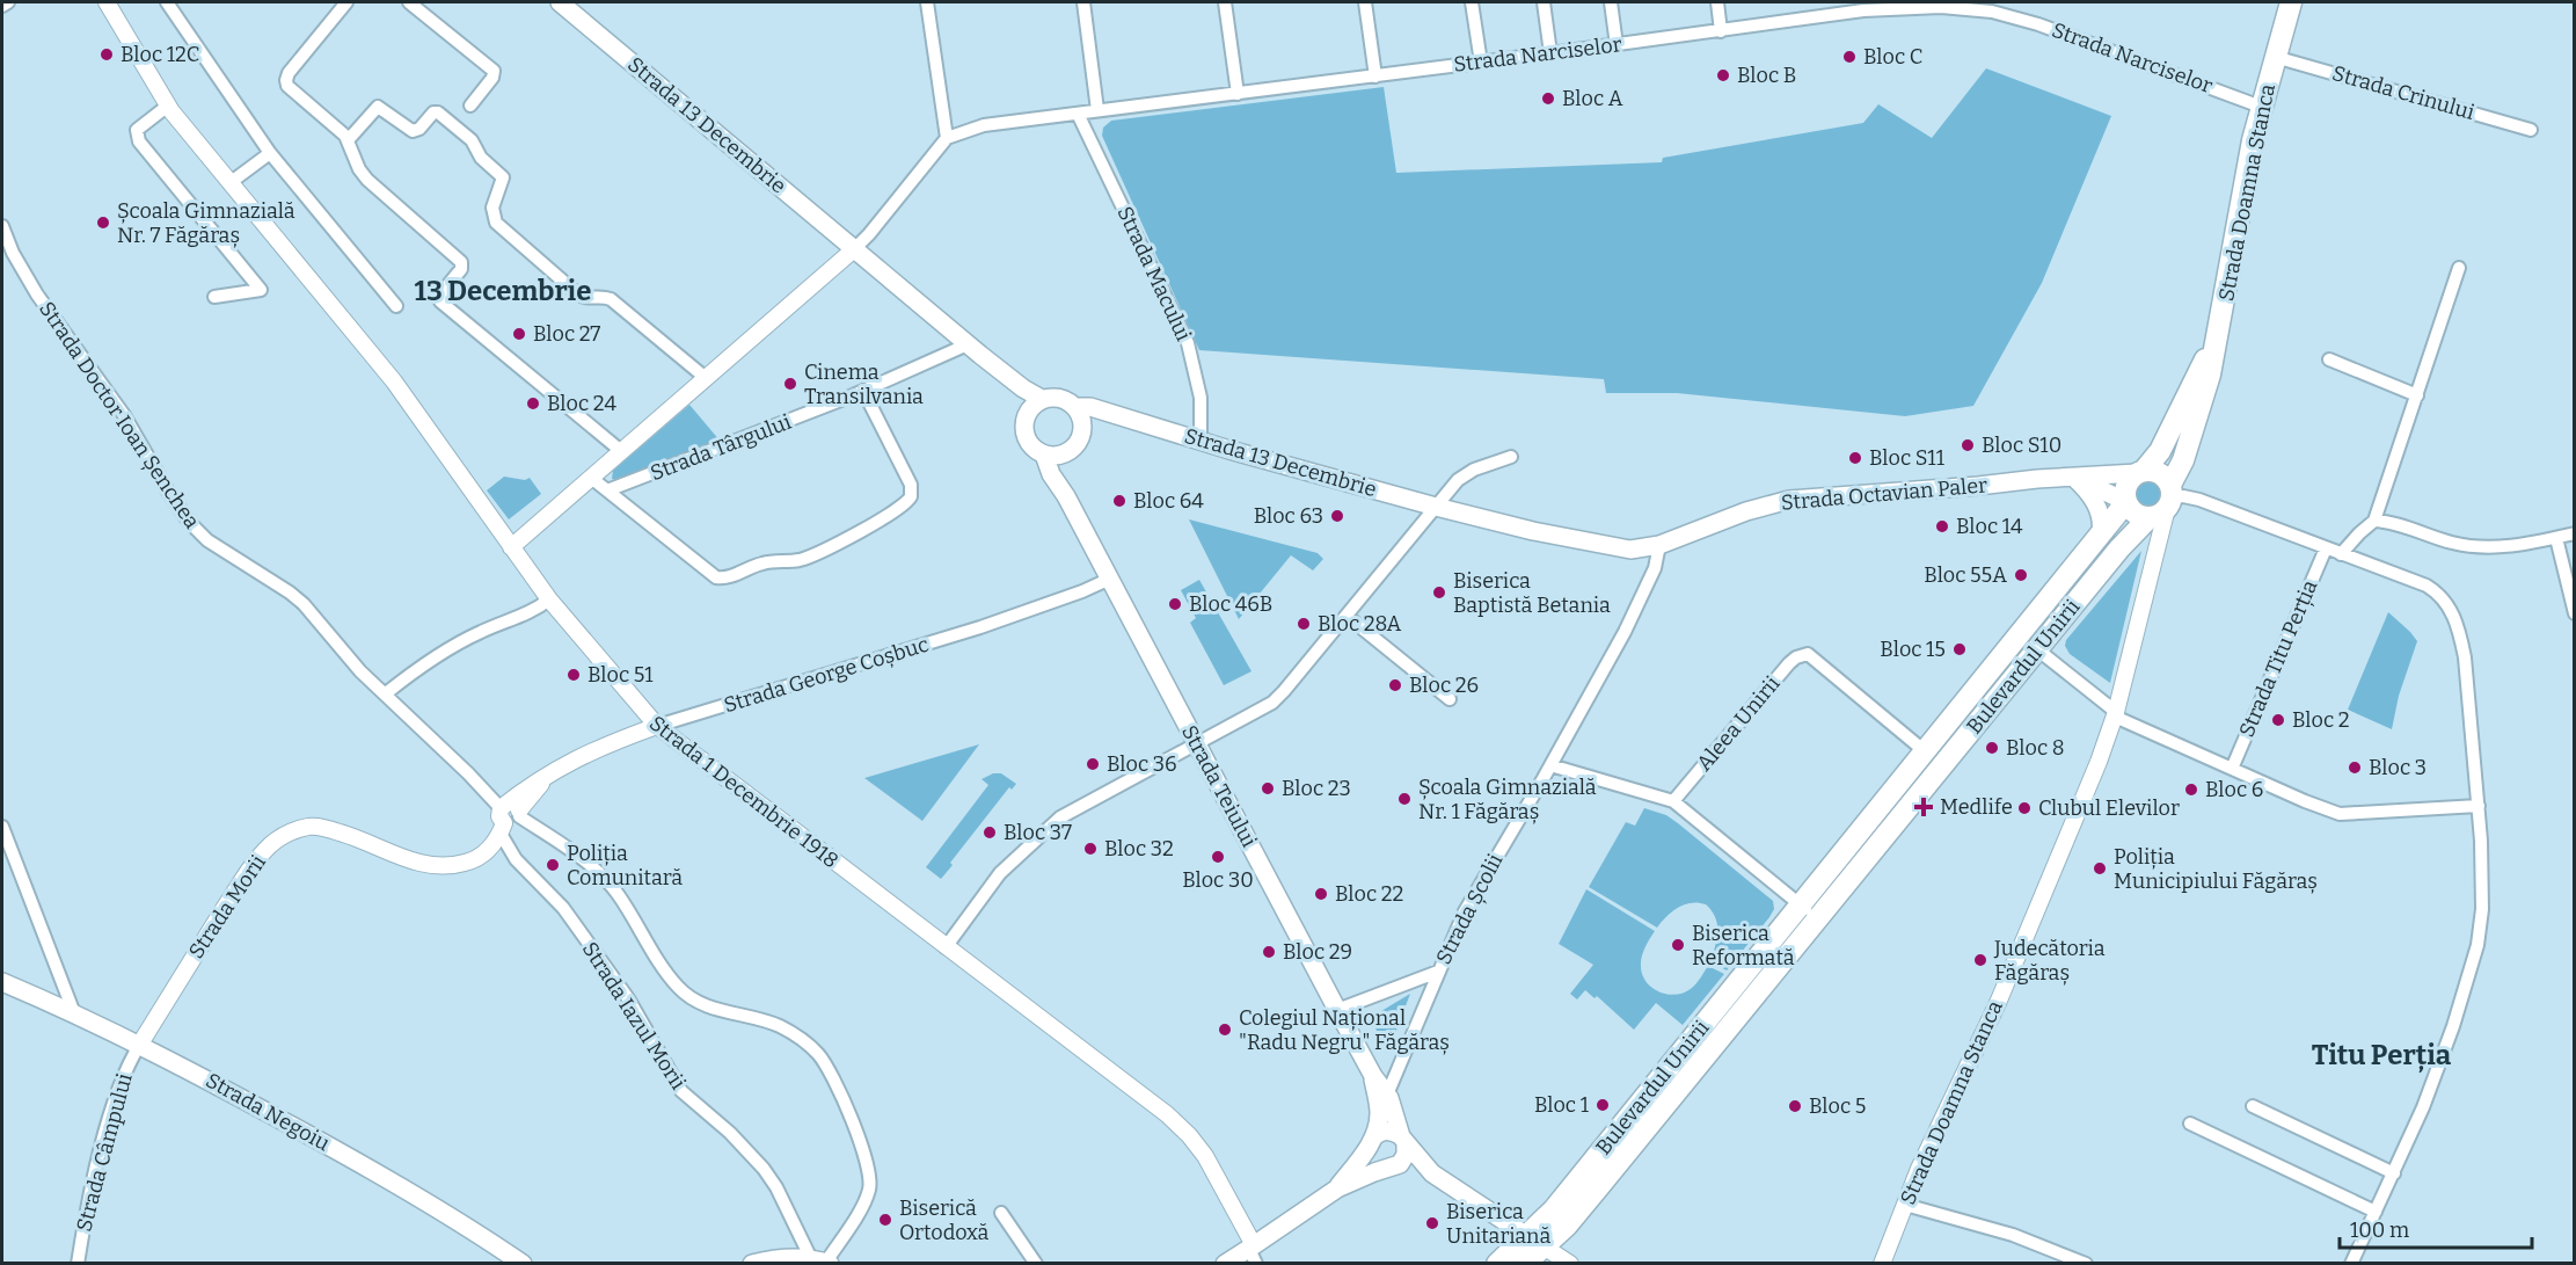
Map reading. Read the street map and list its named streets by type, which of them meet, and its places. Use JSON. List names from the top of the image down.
{
  "streets": {
    "main road": [
      "Strada 13 Decembrie",
      "Strada Doamna Stanca",
      "Strada Octavian Paler",
      "Bulevardul Unirii",
      "Strada Teiului",
      "Strada Negoiu"
    ],
    "street": [
      "Strada Narciselor",
      "Strada Crinului",
      "Strada Macului",
      "Strada Doctor Ioan Șenchea",
      "Strada Târgului",
      "Strada Titu Perția",
      "Strada George Coșbuc",
      "Aleea Unirii",
      "Strada 1 Decembrie 1918",
      "Strada Morii",
      "Strada Școlii",
      "Strada Iazul Morii",
      "Strada Câmpului"
    ]
  },
  "crossings": [
    ["Strada Narciselor", "Strada Doamna Stanca"],
    ["Strada Narciselor", "Strada Macului"],
    ["Strada Crinului", "Strada Doamna Stanca"],
    ["Strada 13 Decembrie", "Strada Macului"],
    ["Strada 13 Decembrie", "Strada Târgului"],
    ["Strada 13 Decembrie", "Strada Octavian Paler"],
    ["Strada 13 Decembrie", "Strada Teiului"],
    ["Strada 13 Decembrie", "Strada Școlii"],
    ["Strada Doamna Stanca", "Strada Octavian Paler"],
    ["Strada Doamna Stanca", "Bulevardul Unirii"],
    ["Strada Doctor Ioan Șenchea", "Strada George Coșbuc"],
    ["Strada Doctor Ioan Șenchea", "Strada Morii"],
    ["Strada Doctor Ioan Șenchea", "Strada Iazul Morii"],
    ["Strada Octavian Paler", "Bulevardul Unirii"],
    ["Strada Octavian Paler", "Strada Școlii"],
    ["Bulevardul Unirii", "Aleea Unirii"],
    ["Strada George Coșbuc", "Strada Teiului"],
    ["Strada George Coșbuc", "Strada 1 Decembrie 1918"],
    ["Strada George Coșbuc", "Strada Morii"],
    ["Strada George Coșbuc", "Strada Iazul Morii"],
    ["Strada Morii", "Strada Iazul Morii"],
    ["Strada Morii", "Strada Negoiu"],
    ["Strada Morii", "Strada Câmpului"],
    ["Strada Negoiu", "Strada Câmpului"]
  ],
  "districts": ["13 Decembrie", "Titu Perția"],
  "places": {
    "other": [
      "Bloc 12C",
      "Bloc C",
      "Bloc B",
      "Bloc A",
      "Școala Gimnazială Nr. 7 Făgăraș",
      "Bloc 27",
      "Cinema Transilvania",
      "Bloc 24",
      "Bloc S10",
      "Bloc S11",
      "Bloc 64",
      "Bloc 63",
      "Bloc 14",
      "Bloc 55A",
      "Biserica Baptistă Betania",
      "Bloc 46B",
      "Bloc 28A",
      "Bloc 15",
      "Bloc 51",
      "Bloc 26",
      "Bloc 2",
      "Bloc 8",
      "Bloc 36",
      "Bloc 3",
      "Bloc 23",
      "Bloc 6",
      "Școala Gimnazială Nr. 1 Făgăraș",
      "Clubul Elevilor",
      "Bloc 37",
      "Bloc 32",
      "Bloc 30",
      "Poliția Comunitară",
      "Poliția Municipiului Făgăraș",
      "Bloc 22",
      "Biserica Reformată",
      "Bloc 29",
      "Judecătoria Făgăraș",
      "Colegiul Național \"Radu Negru\" Făgăraș",
      "Bloc 1",
      "Bloc 5",
      "Biserică Ortodoxă",
      "Biserica Unitariană"
    ],
    "health": ["Medlife"]
  },
  "scale_bar": "100 m"
}
